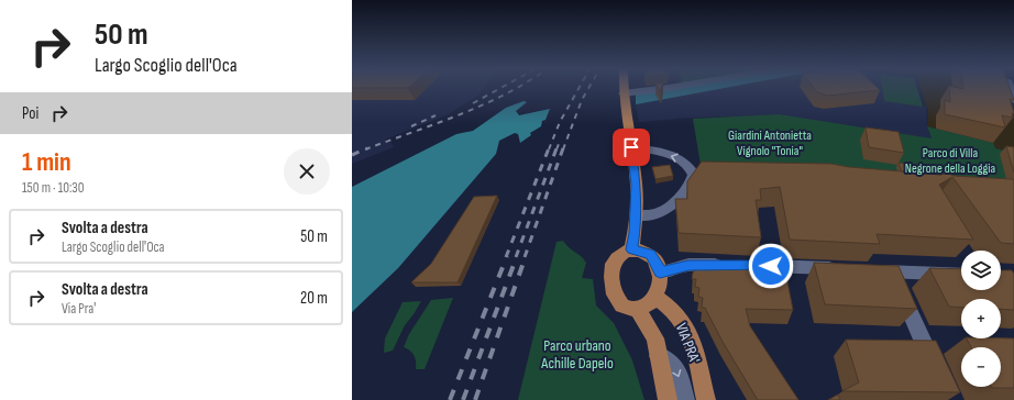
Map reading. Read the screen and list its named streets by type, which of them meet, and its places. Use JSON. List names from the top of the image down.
{
  "streets": {
    "main road": ["VIA PRA'"]
  },
  "parks": ["Giardini Antonietta Vignolo \"Tonia\"", "Parco di Villa Negrone della Loggia", "Parco urbano Achille Dapelo"],
  "page": {
    "turn": ["50 m", "Largo Scoglio dell'Oca"],
    "then": "Poi",
    "heading": ["1 min", "150 m · 10:30"],
    "list": [
      {
        "name": "Svolta a destra",
        "note": "Largo Scoglio dell'Oca",
        "value": "50 m"
      },
      {
        "name": "Svolta a destra",
        "note": "Via Pra'",
        "value": "20 m"
      }
    ],
    "map_buttons": ["+", "−"]
  }
}
